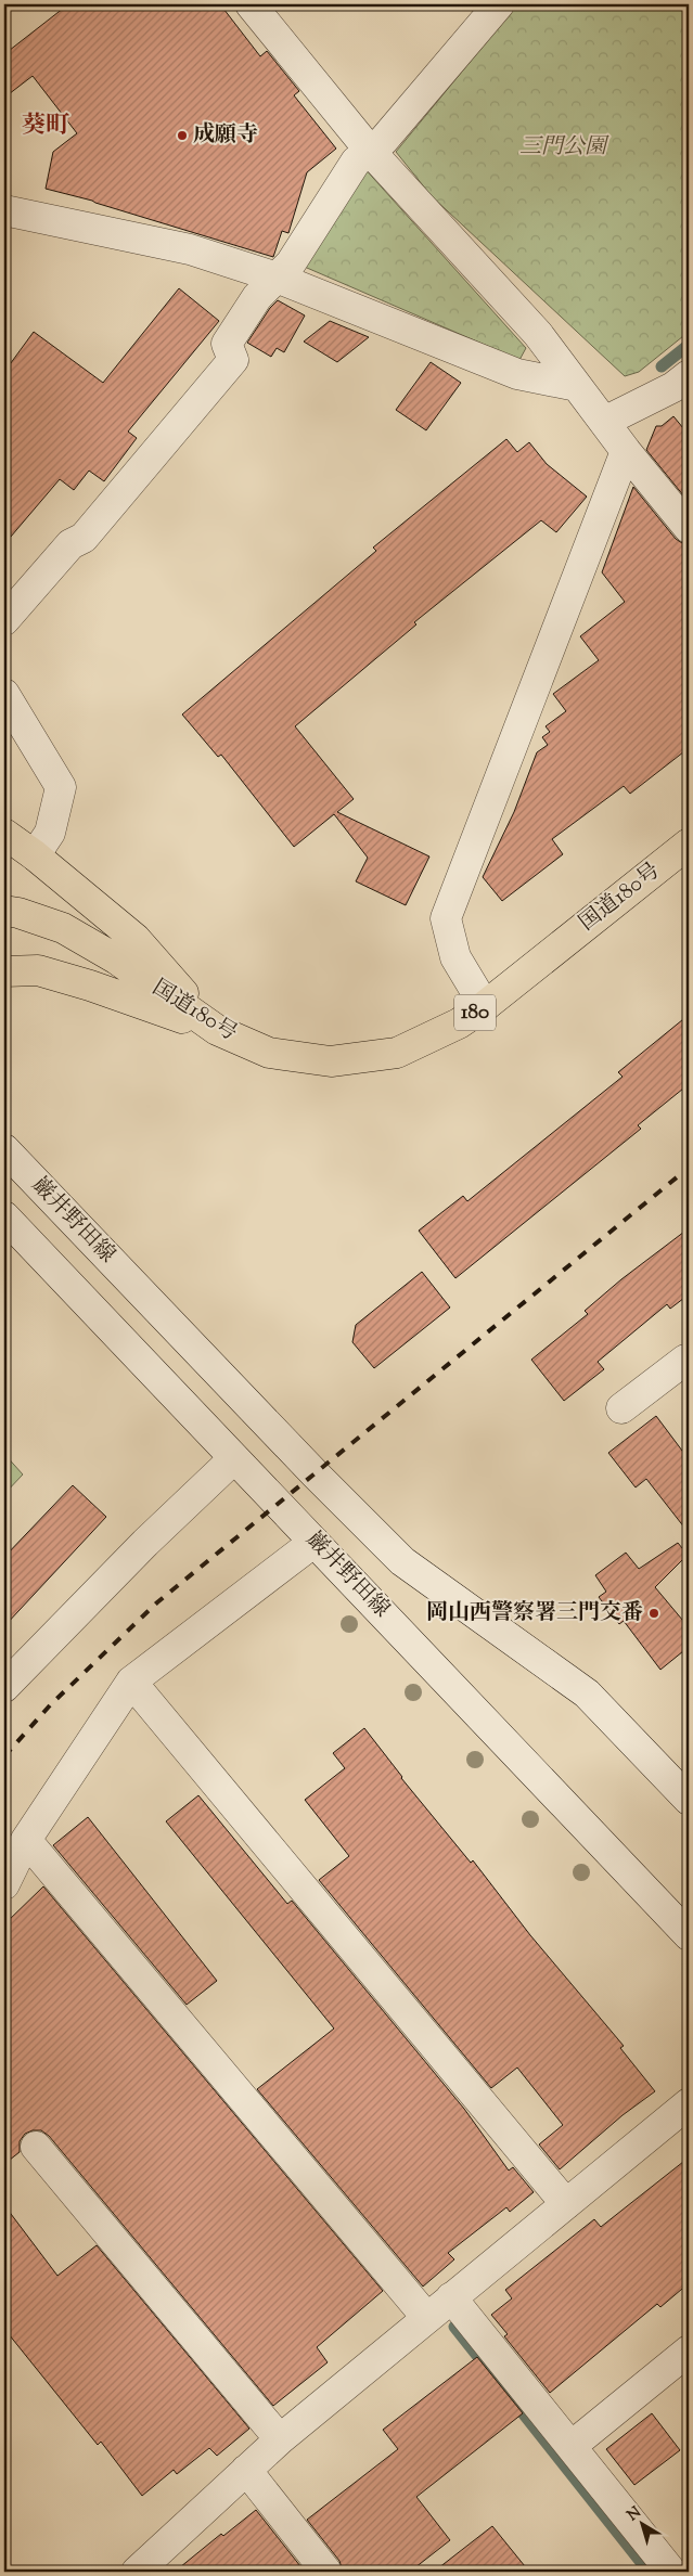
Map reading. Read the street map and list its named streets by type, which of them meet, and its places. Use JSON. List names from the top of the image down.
{
  "streets": {
    "highway": ["国道180号", "180"],
    "street": ["巌井野田線"]
  },
  "districts": ["葵町"],
  "parks": ["三門公園"],
  "places": ["成願寺", "岡山西警察署三門交番"],
  "north": "top left"
}
